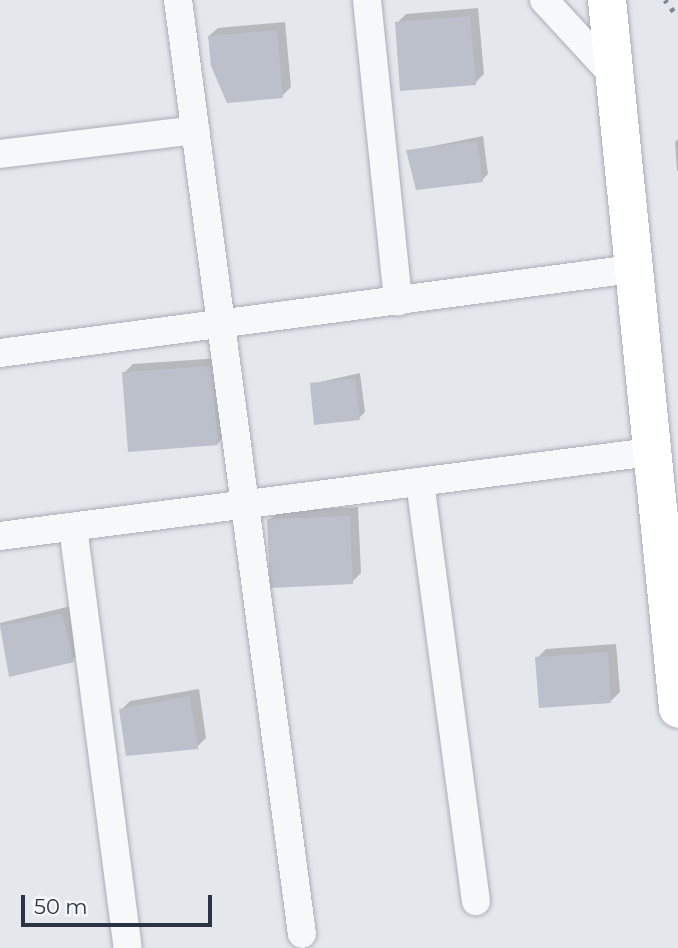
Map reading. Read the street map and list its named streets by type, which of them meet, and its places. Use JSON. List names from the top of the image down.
{
  "scale_bar": "50 m"
}
